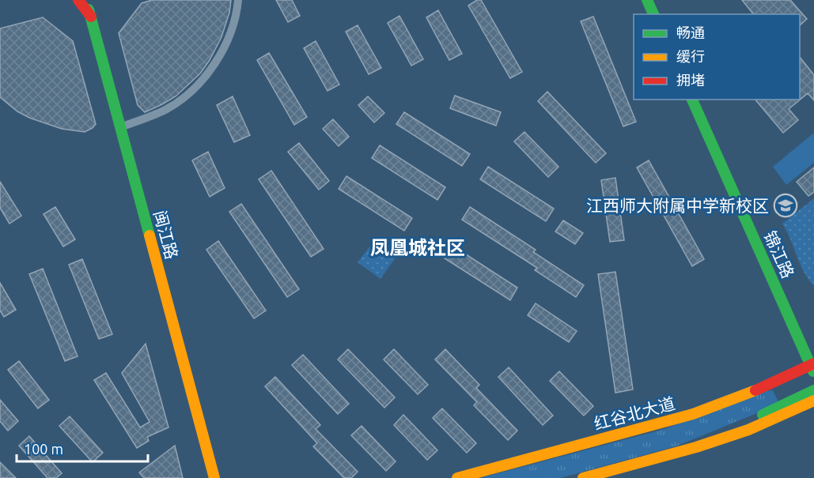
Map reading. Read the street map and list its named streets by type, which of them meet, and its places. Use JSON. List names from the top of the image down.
{
  "streets": {
    "main road": ["闽江路", "锦江路", "红谷北大道"]
  },
  "crossings": [
    ["锦江路", "红谷北大道"]
  ],
  "districts": ["凤凰城社区"],
  "places": {
    "school or university": ["江西师大附属中学新校区"]
  },
  "legend": ["畅通", "缓行", "拥堵"],
  "scale_bar": "100 m"
}
